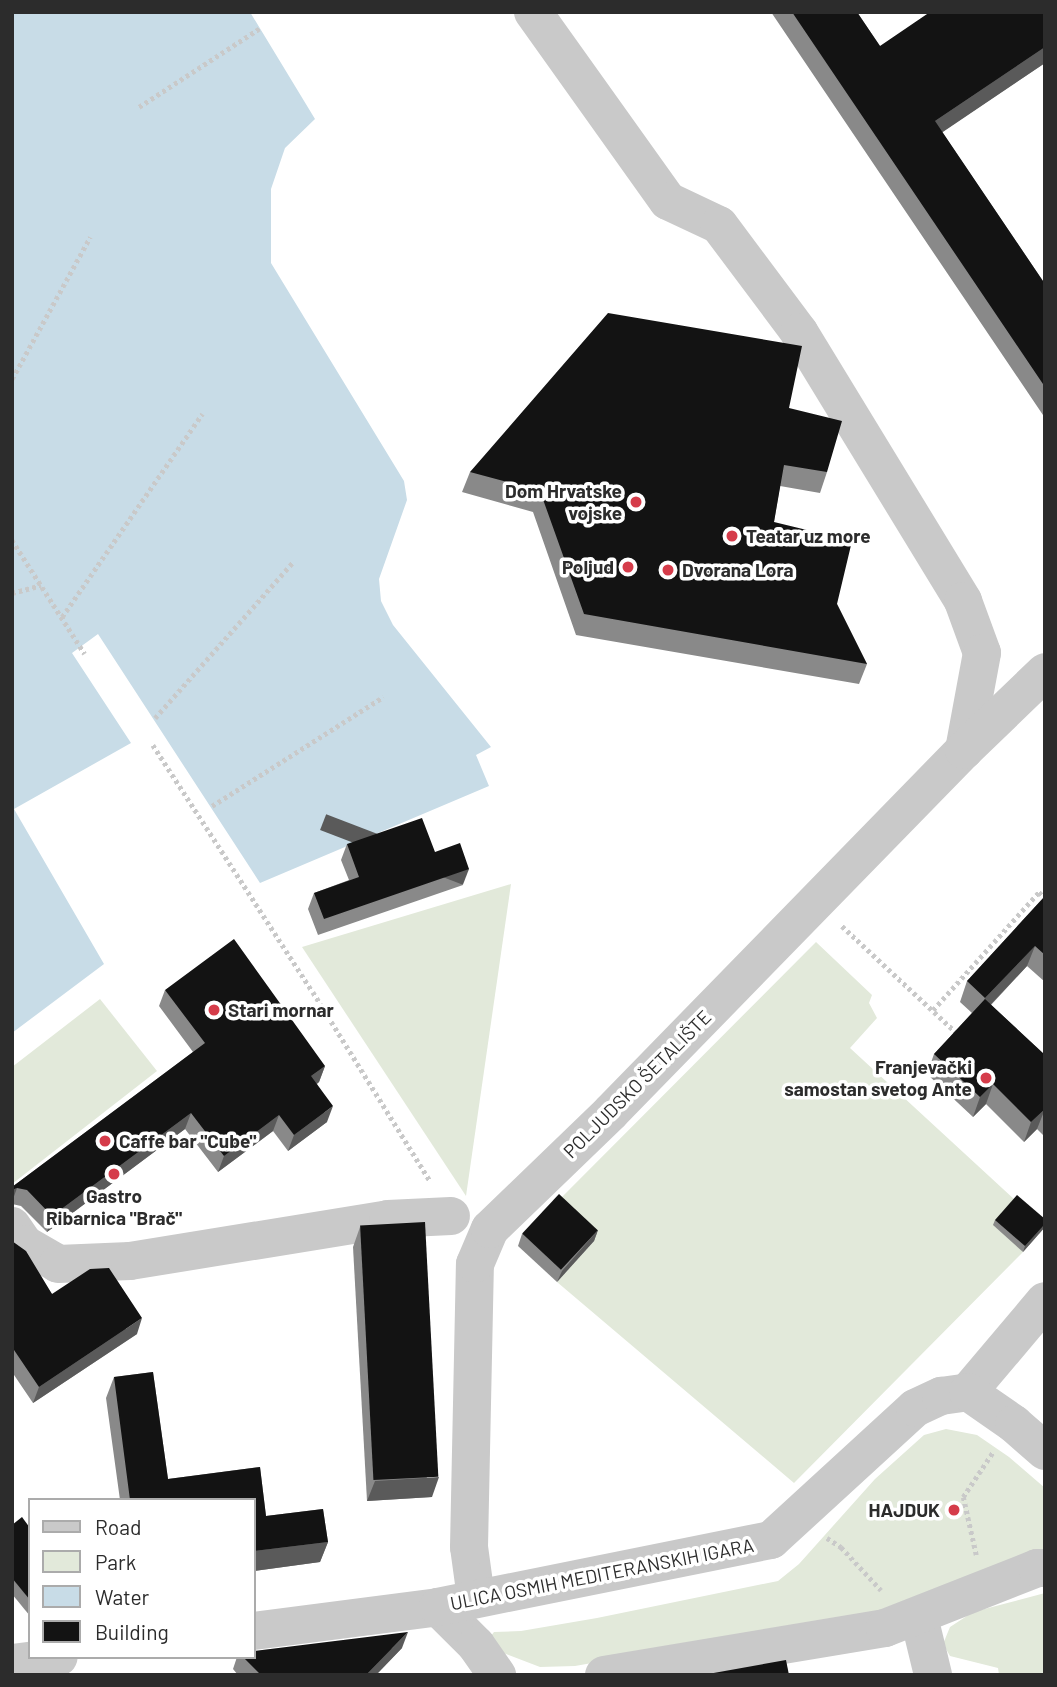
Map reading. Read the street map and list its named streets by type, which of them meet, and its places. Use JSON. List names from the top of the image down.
{
  "streets": {
    "street": ["POLJUDSKO ŠETALIŠTE", "ULICA OSMIH MEDITERANSKIH IGARA"]
  },
  "crossings": [
    ["POLJUDSKO ŠETALIŠTE", "ULICA OSMIH MEDITERANSKIH IGARA"]
  ],
  "places": [
    "Dom Hrvatske vojske",
    "Teatar uz more",
    "Poljud",
    "Dvorana Lora",
    "Stari mornar",
    "Franjevački samostan svetog Ante",
    "Caffe bar \"Cube\"",
    "Gastro Ribarnica \"Brač\"",
    "HAJDUK"
  ],
  "legend": [
    "Road",
    "Park",
    "Water",
    "Building"
  ]
}
